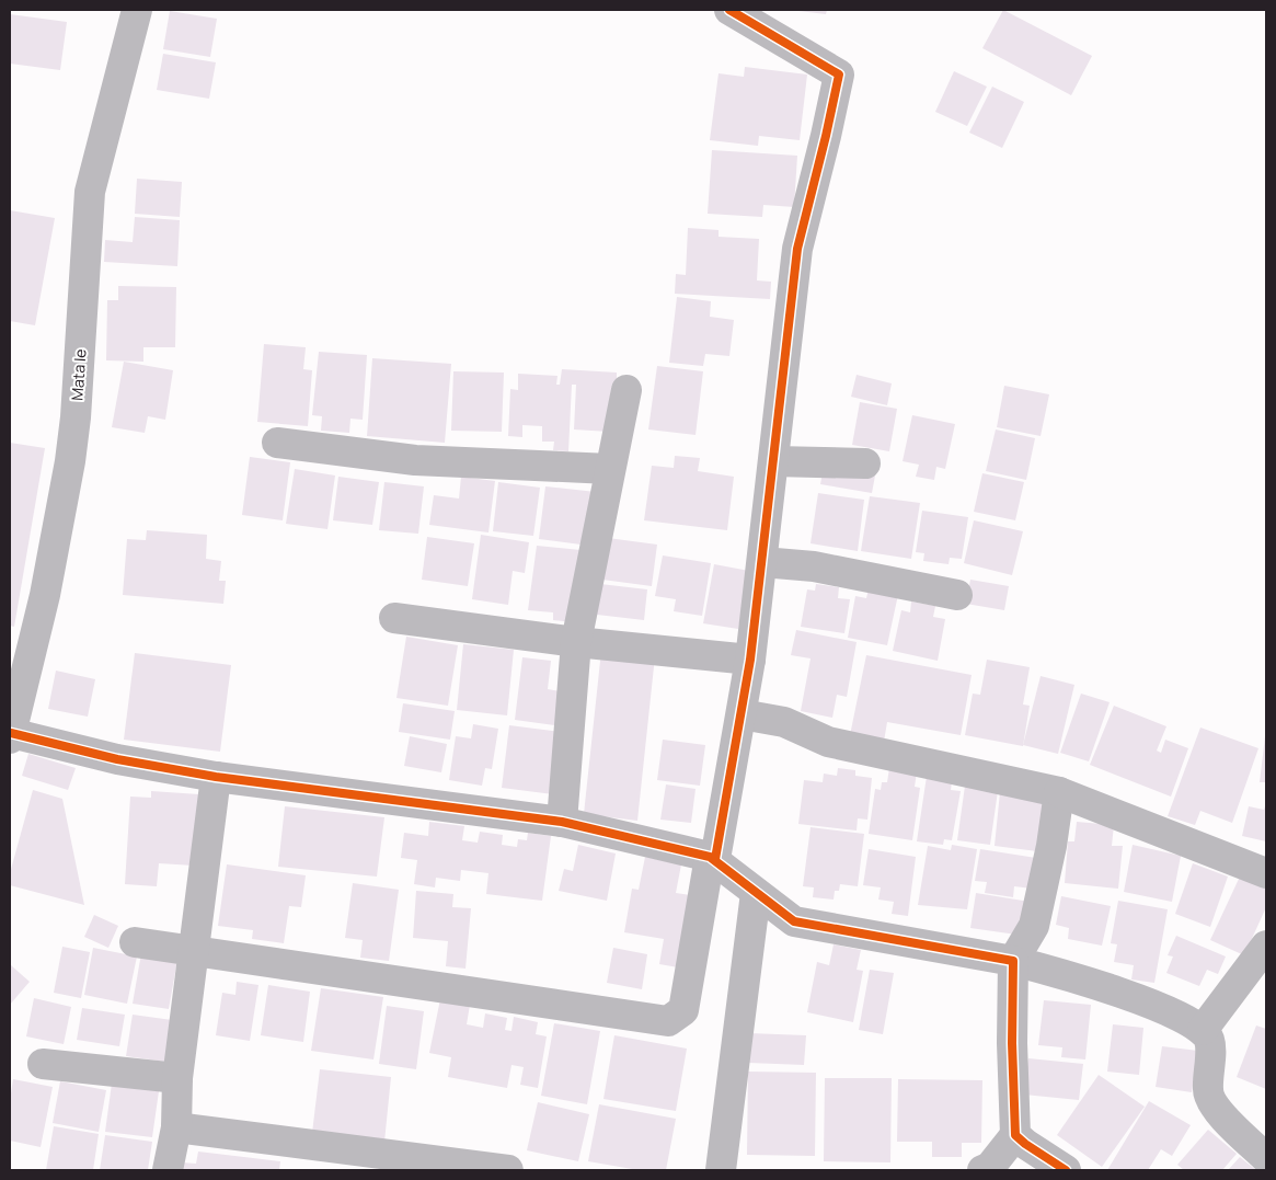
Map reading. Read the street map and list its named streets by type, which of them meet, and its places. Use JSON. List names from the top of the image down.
{
  "streets": {
    "street": ["Mata Ie"]
  }
}
